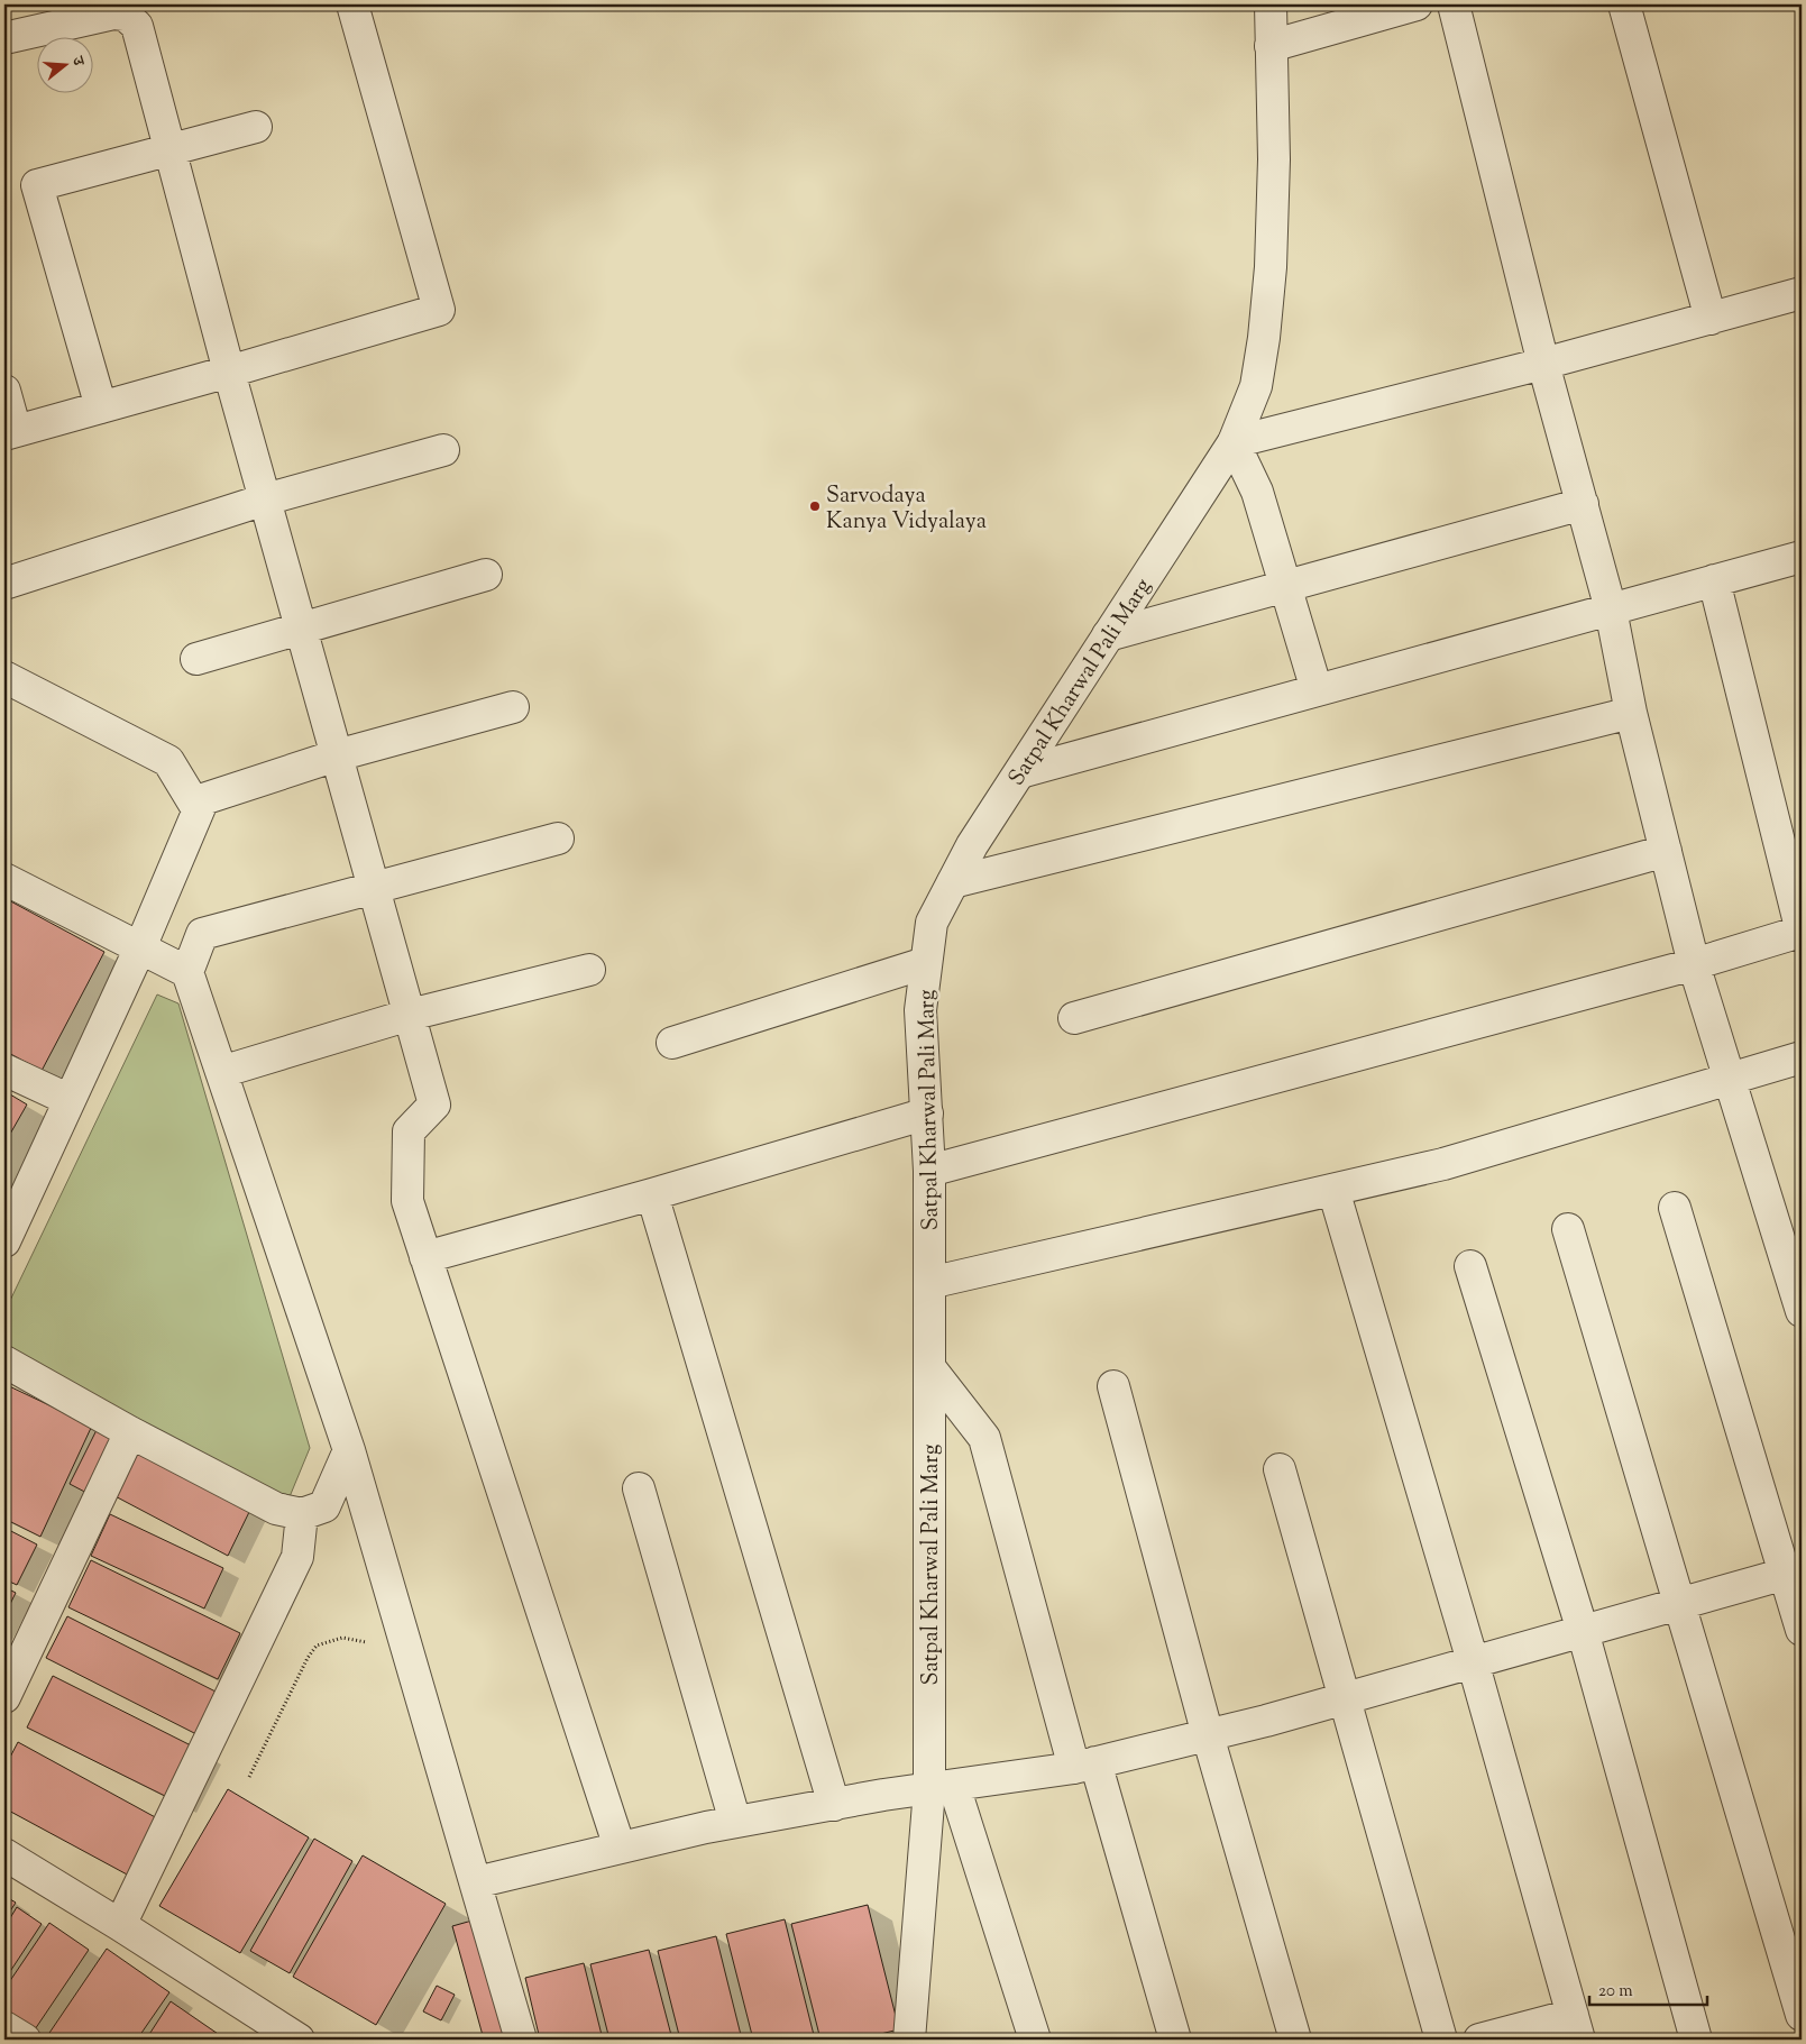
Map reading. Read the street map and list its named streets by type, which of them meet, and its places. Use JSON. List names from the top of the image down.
{
  "streets": {
    "street": ["Satpal Kharwal Pali Marg"]
  },
  "places": ["Sarvodaya Kanya Vidyalaya"],
  "scale_bar": "20 m",
  "north": "right"
}
